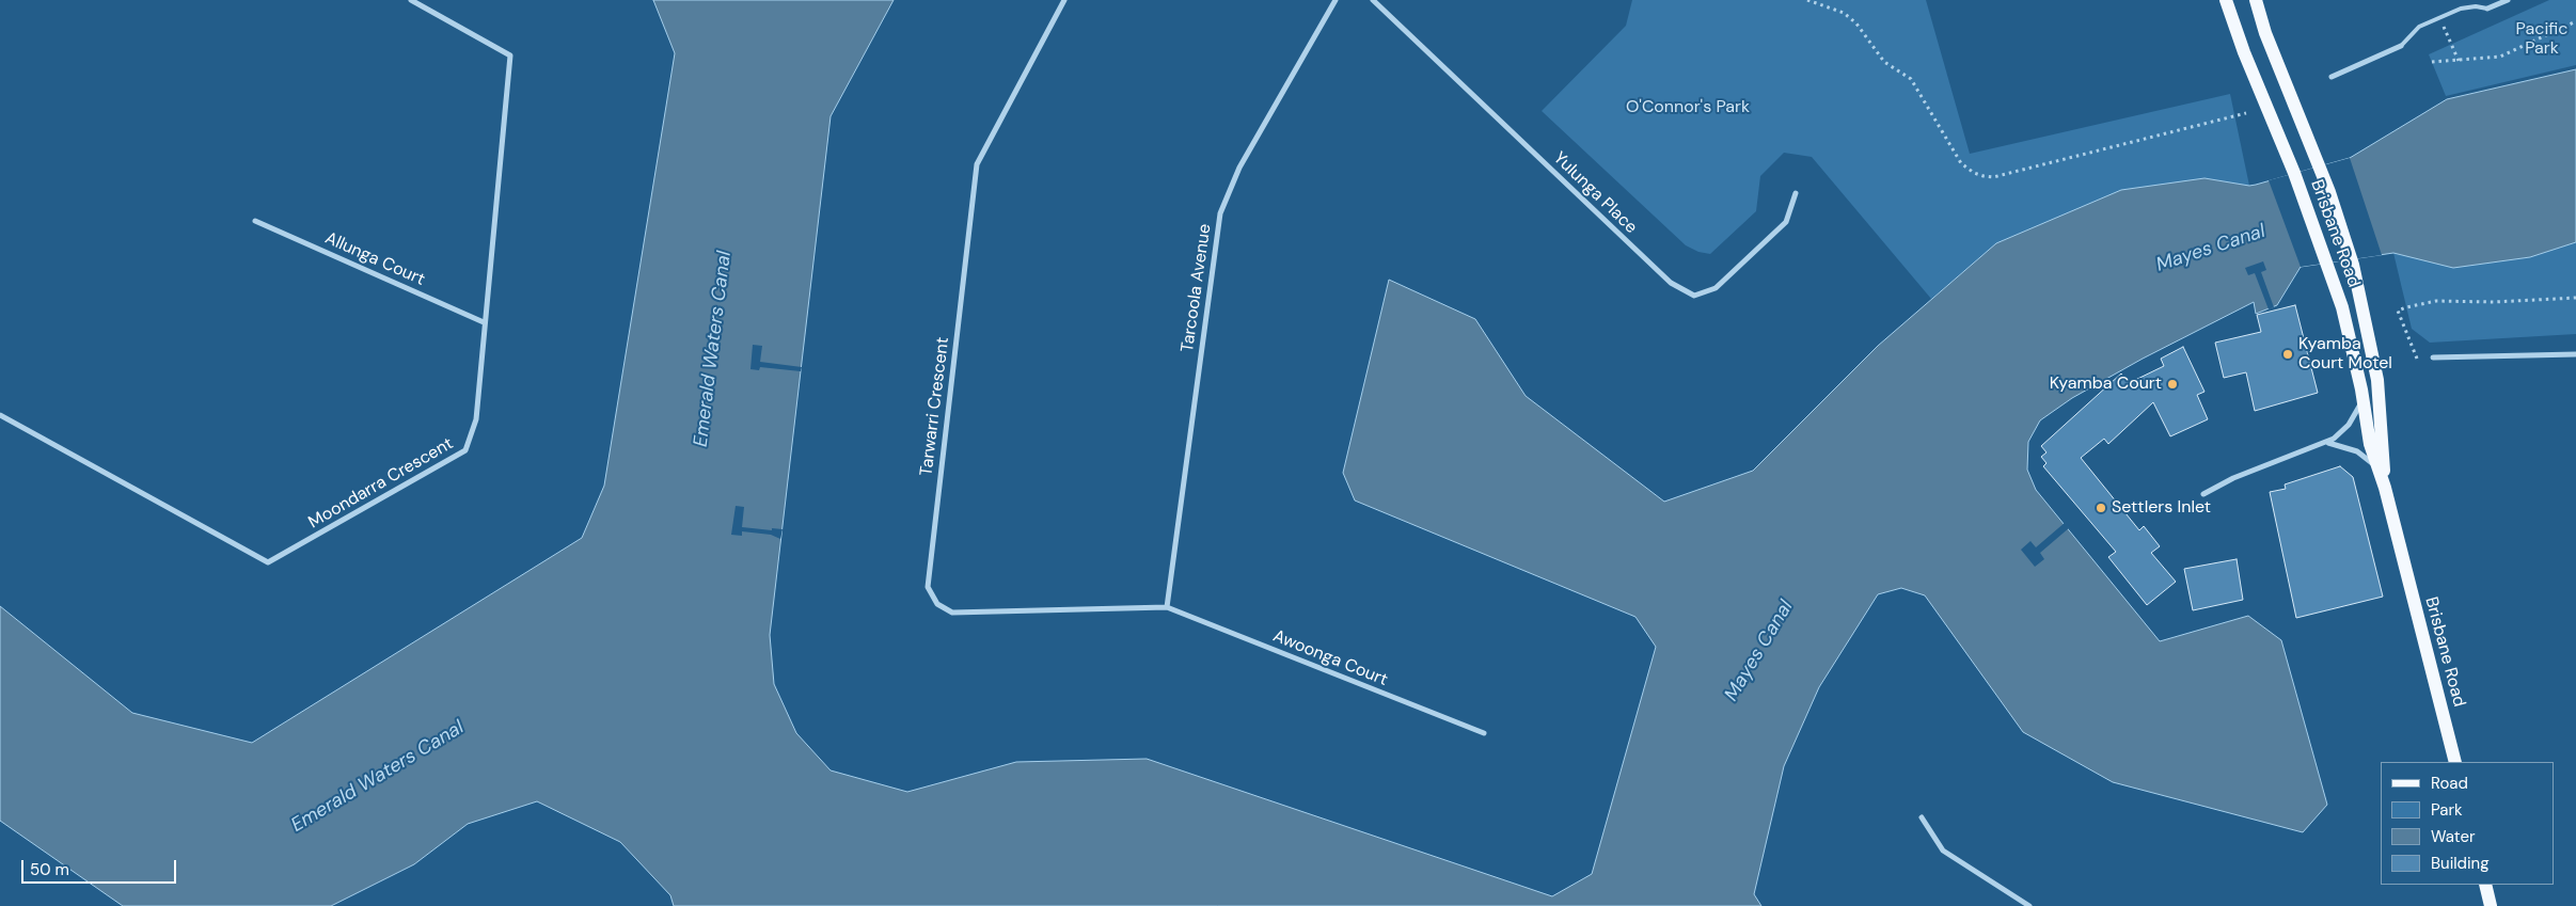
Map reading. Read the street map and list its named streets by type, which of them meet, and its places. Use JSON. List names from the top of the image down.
{
  "streets": {
    "main road": ["Brisbane Road"],
    "street": [
      "Yulunga Place",
      "Allunga Court",
      "Tarcoola Avenue",
      "Tarwarri Crescent",
      "Moondarra Crescent",
      "Awoonga Court"
    ]
  },
  "crossings": [
    ["Allunga Court", "Moondarra Crescent"],
    ["Tarcoola Avenue", "Tarwarri Crescent"],
    ["Tarcoola Avenue", "Awoonga Court"],
    ["Tarwarri Crescent", "Awoonga Court"]
  ],
  "water": ["Mayes Canal", "Emerald Waters Canal"],
  "parks": ["Pacific Park", "O'Connor's Park"],
  "places": ["Kyamba Court Motel", "Kyamba Court", "Settlers Inlet"],
  "legend": [
    "Road",
    "Park",
    "Water",
    "Building"
  ],
  "scale_bar": "50 m"
}
